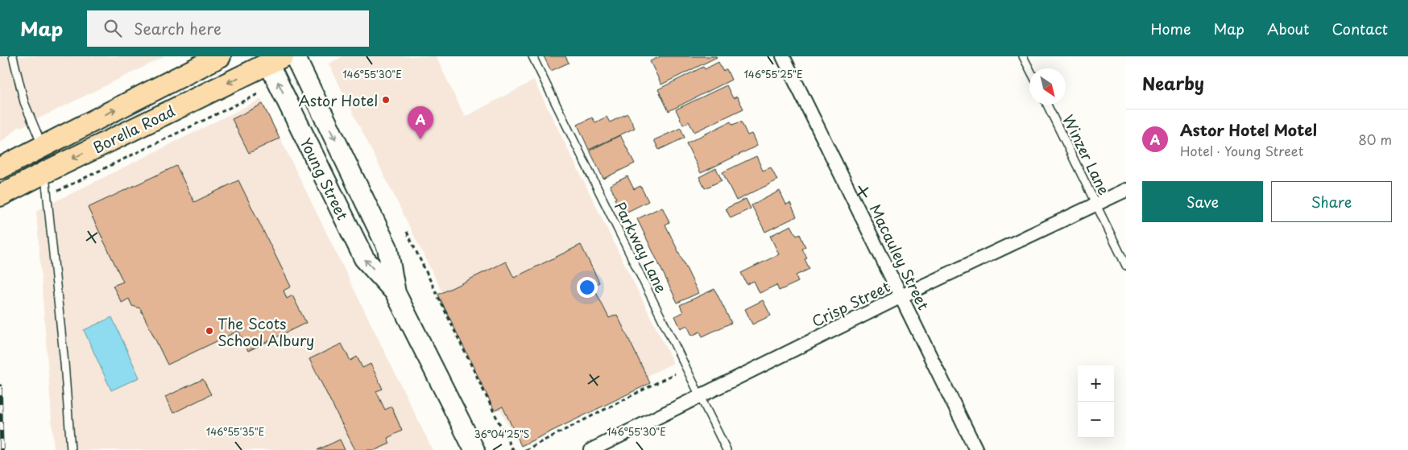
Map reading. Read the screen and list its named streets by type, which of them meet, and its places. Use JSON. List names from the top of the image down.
{
  "streets": {
    "main road": ["Borella Road", "Young Street"],
    "street": ["Macauley Street", "Crisp Street"],
    "lane": ["Winzer Lane", "Parkway Lane"]
  },
  "crossings": [
    ["Borella Road", "Young Street"],
    ["Winzer Lane", "Crisp Street"],
    ["Parkway Lane", "Crisp Street"],
    ["Macauley Street", "Crisp Street"]
  ],
  "places": ["Astor Hotel", "The Scots School Albury"],
  "north": "bottom right",
  "page": {
    "header": "Map",
    "search": "Search here",
    "nav": [
      "Home",
      "Map",
      "About",
      "Contact"
    ],
    "heading": "Nearby",
    "pins": "A",
    "list": [
      {
        "mark": "A",
        "name": "Astor Hotel Motel",
        "note": "Hotel · Young Street",
        "value": "80 m"
      }
    ],
    "buttons": ["Save", "Share"],
    "map_buttons": ["+", "−"]
  },
  "coordinates": [
    "146°55'30\"E",
    "146°55'25\"E",
    "146°55'35\"E",
    "36°04'25\"S"
  ]
}
